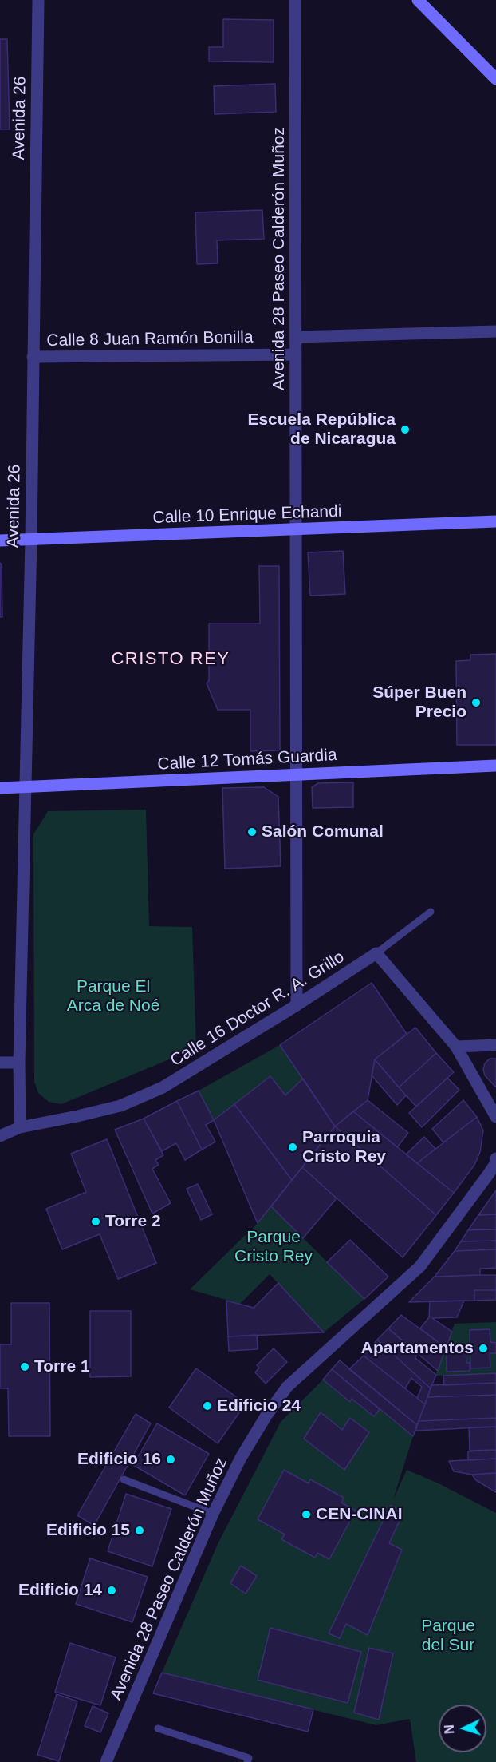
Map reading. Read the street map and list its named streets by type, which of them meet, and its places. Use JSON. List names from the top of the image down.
{
  "streets": {
    "street": [
      "Avenida 26",
      "Avenida 28 Paseo Calderón Muñoz",
      "Calle 8 Juan Ramón Bonilla",
      "Calle 10 Enrique Echandi",
      "Calle 12 Tomás Guardia",
      "Calle 16 Doctor R. A. Grillo"
    ]
  },
  "crossings": [
    ["Avenida 26", "Calle 8 Juan Ramón Bonilla"],
    ["Avenida 26", "Calle 10 Enrique Echandi"],
    ["Avenida 26", "Calle 12 Tomás Guardia"],
    ["Avenida 26", "Calle 16 Doctor R. A. Grillo"],
    ["Avenida 28 Paseo Calderón Muñoz", "Calle 8 Juan Ramón Bonilla"],
    ["Avenida 28 Paseo Calderón Muñoz", "Calle 10 Enrique Echandi"],
    ["Avenida 28 Paseo Calderón Muñoz", "Calle 12 Tomás Guardia"],
    ["Avenida 28 Paseo Calderón Muñoz", "Calle 16 Doctor R. A. Grillo"]
  ],
  "districts": ["CRISTO REY"],
  "parks": ["Parque El Arca de Noé", "Parque Cristo Rey", "Parque del Sur"],
  "places": [
    "Escuela República de Nicaragua",
    "Súper Buen Precio",
    "Salón Comunal",
    "Parroquia Cristo Rey",
    "Torre 2",
    "Apartamentos",
    "Torre 1",
    "Edificio 24",
    "Edificio 16",
    "CEN-CINAI",
    "Edificio 15",
    "Edificio 14"
  ],
  "north": "left"
}
